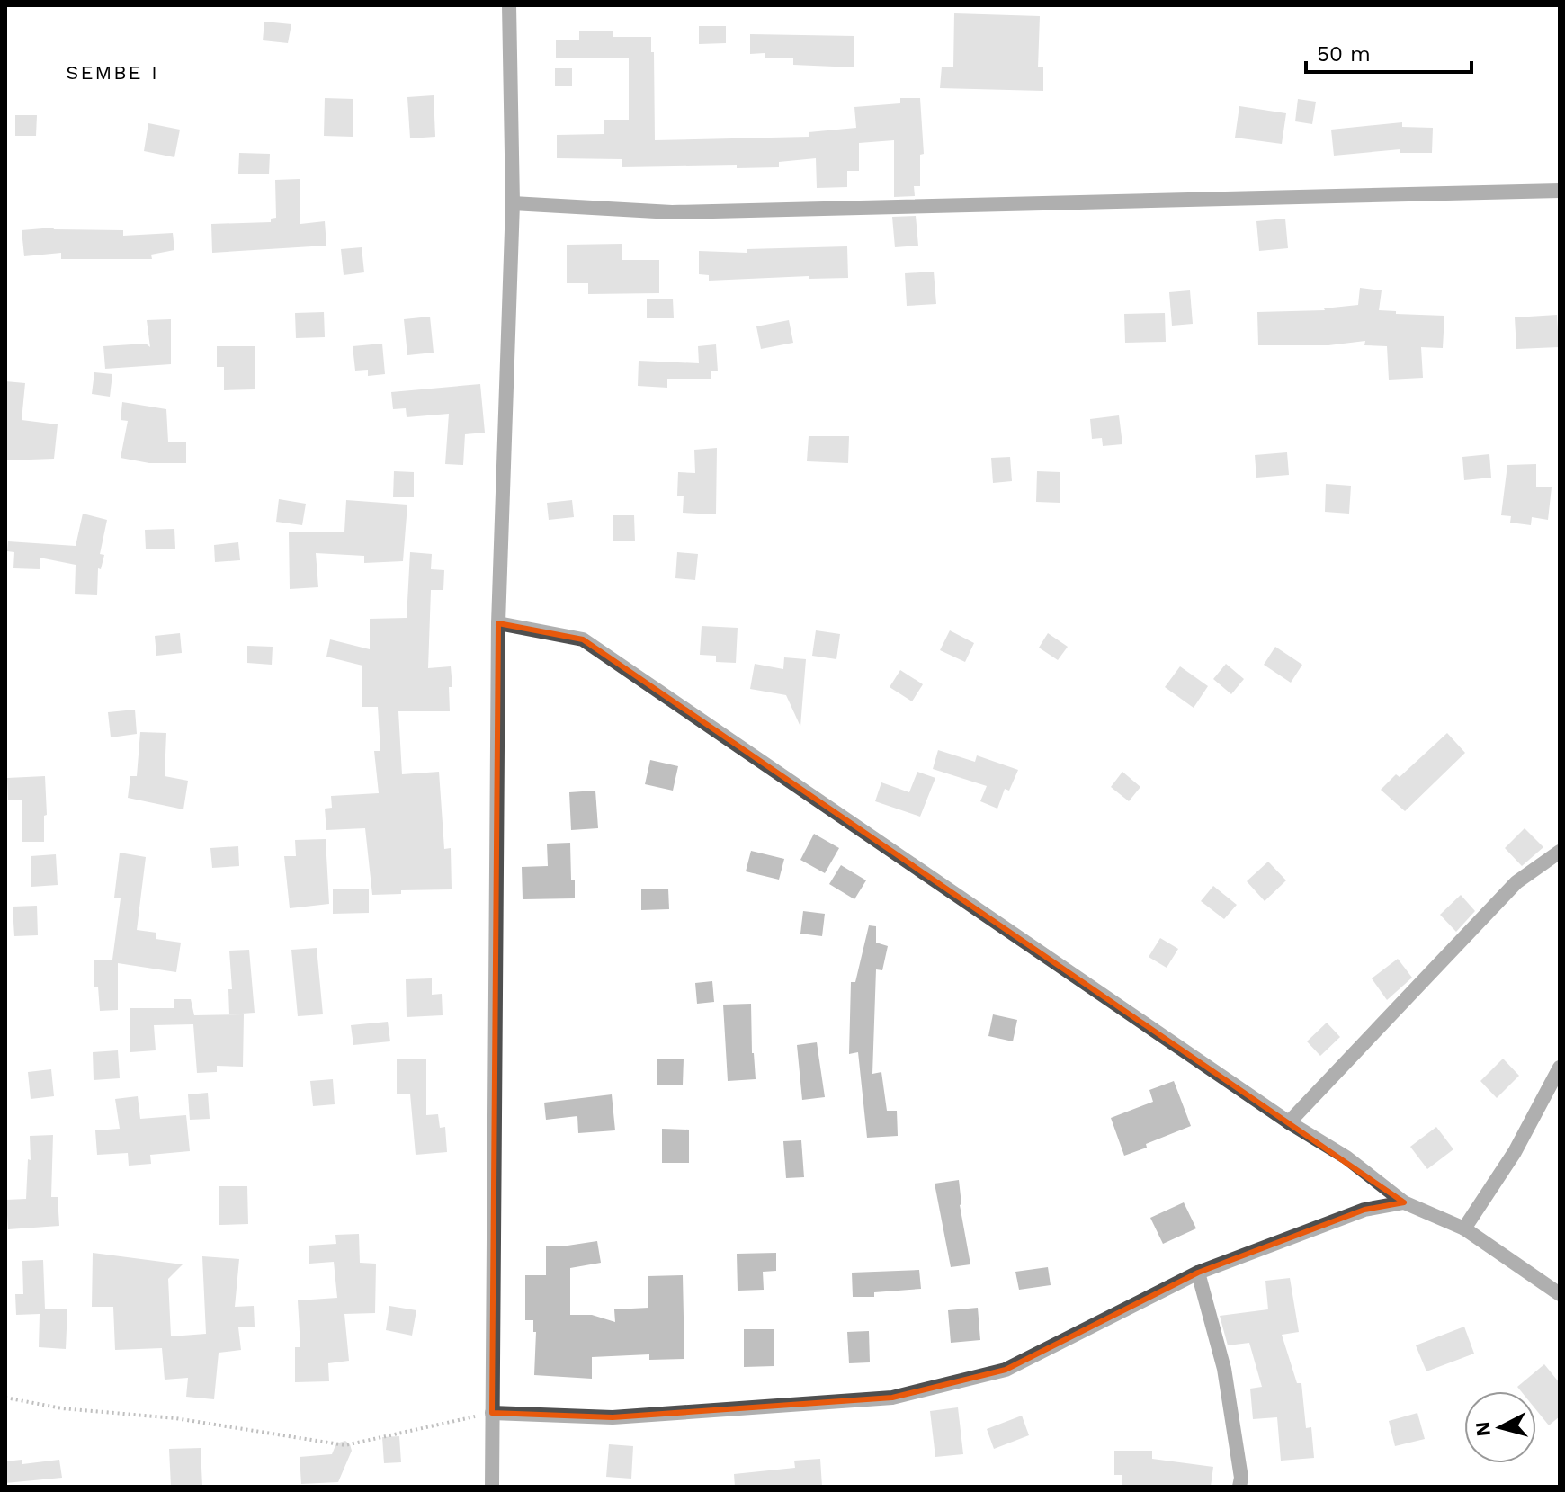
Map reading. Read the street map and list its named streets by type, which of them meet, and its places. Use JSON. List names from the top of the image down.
{
  "districts": ["SEMBE I"],
  "scale_bar": "50 m",
  "north": "left"
}
